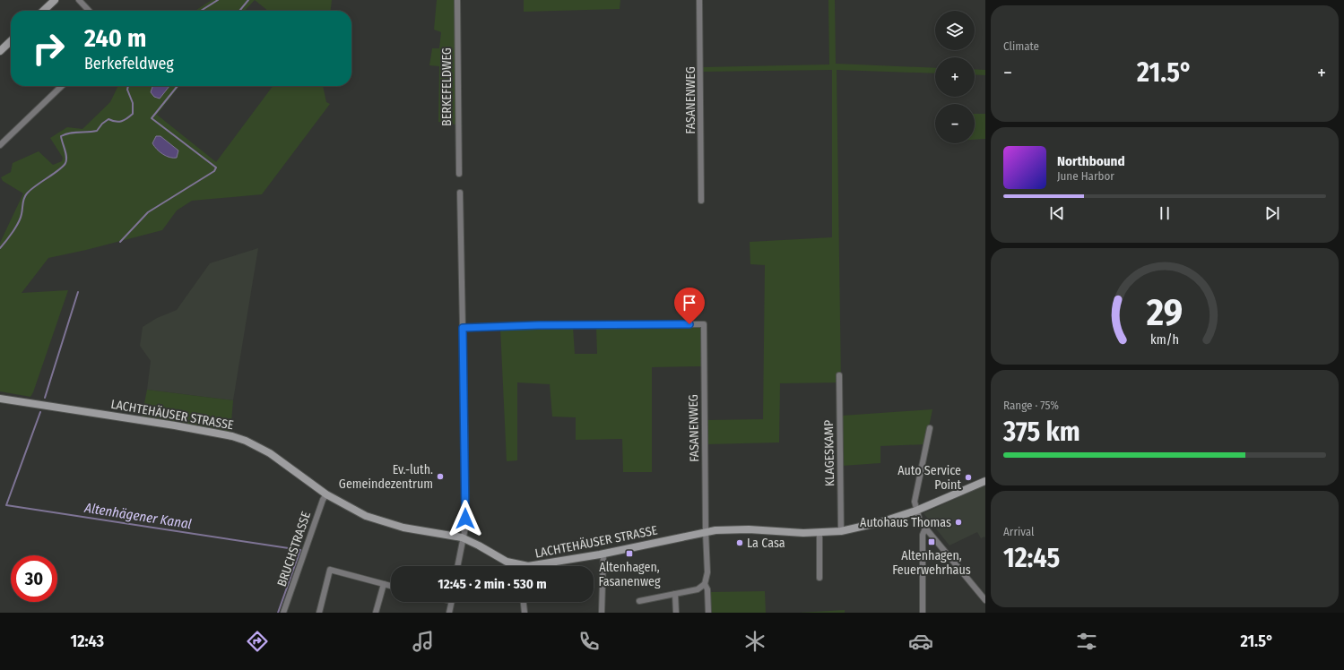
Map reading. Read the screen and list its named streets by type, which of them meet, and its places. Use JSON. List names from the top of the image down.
{
  "streets": {
    "street": [
      "BERKEFELDWEG",
      "FASANENWEG",
      "LACHTEHÄUSER STRASSE",
      "KLAGESKAMP",
      "BRUCHSTRASSE"
    ]
  },
  "crossings": [
    ["FASANENWEG", "LACHTEHÄUSER STRASSE"],
    ["LACHTEHÄUSER STRASSE", "KLAGESKAMP"],
    ["LACHTEHÄUSER STRASSE", "BRUCHSTRASSE"]
  ],
  "water": ["Altenhägener Kanal"],
  "places": {
    "other": [
      "Ev.-luth. Gemeindezentrum",
      "Auto Service Point",
      "Autohaus Thomas",
      "La Casa"
    ],
    "transit": ["Altenhagen, Feuerwehrhaus", "Altenhagen, Fasanenweg"]
  },
  "page": {
    "tile": [
      "Climate",
      ["Range · 75%", "375 km"],
      ["Arrival", "12:45"]
    ],
    "map_buttons": ["+", "−"],
    "turn": ["240 m", "Berkefeldweg"],
    "heat": ["−", "21.5°", "+"],
    "song": ["Northbound", "June Harbor"],
    "limit": "30",
    "trip": "12:45 · 2 min · 530 m",
    "tabs": ["12:43", "21.5°"],
    "gauge": ["29", "km/h"]
  }
}
